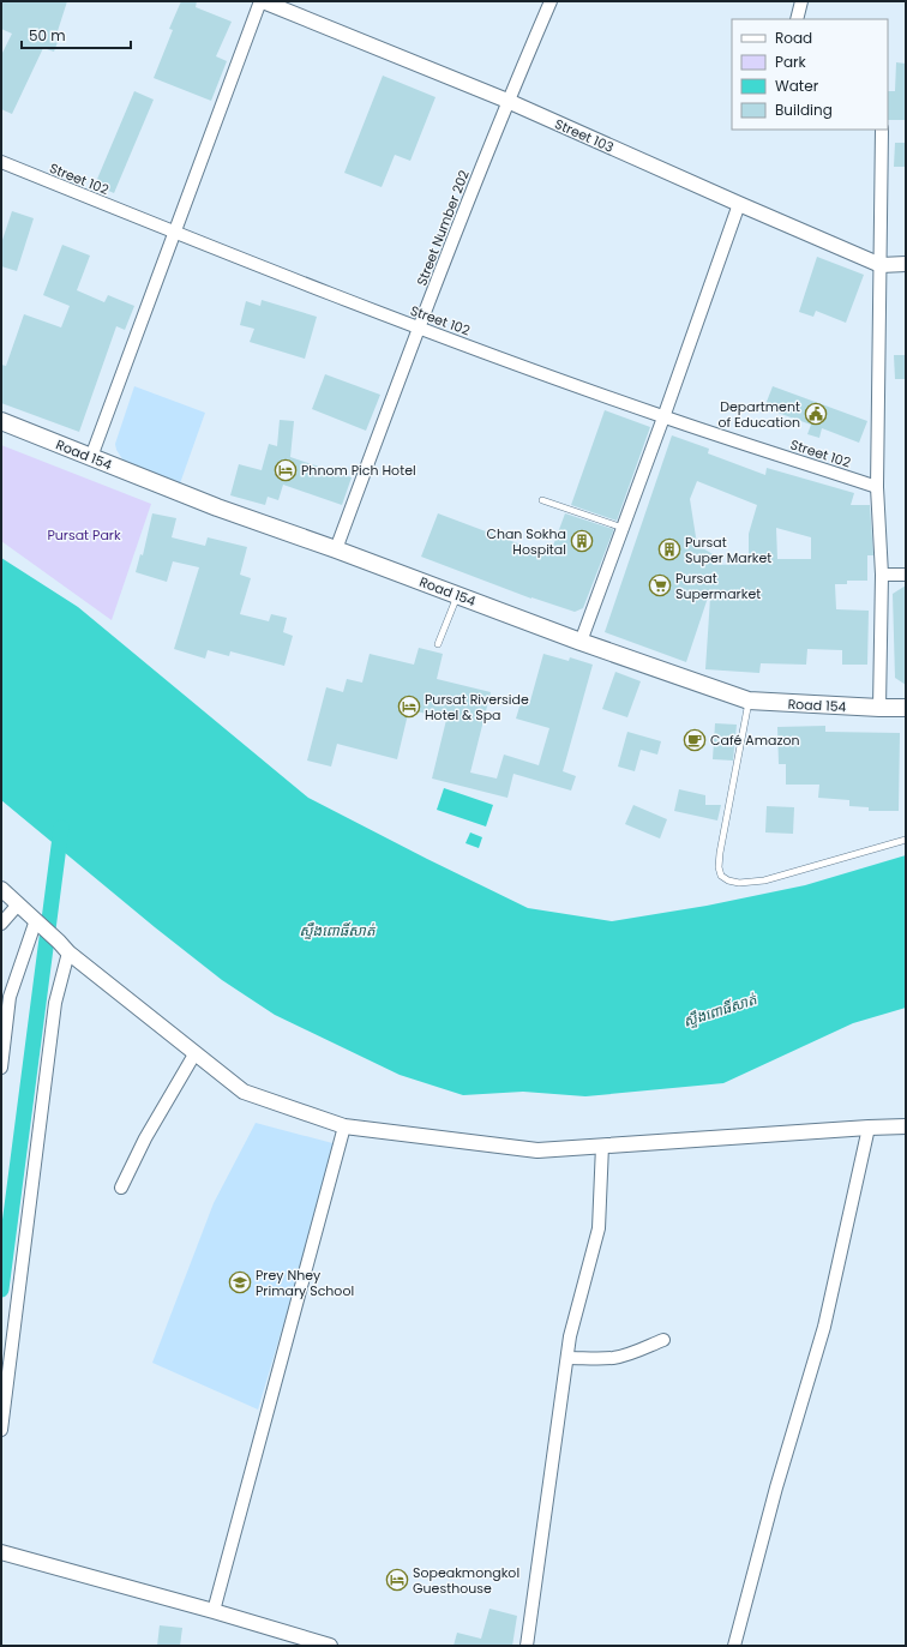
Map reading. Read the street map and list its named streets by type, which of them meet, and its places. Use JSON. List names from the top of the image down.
{
  "streets": {
    "main road": ["Road 154"],
    "street": ["Street 103", "Street 102", "Street Number 202"]
  },
  "crossings": [
    ["Street 103", "Street Number 202"],
    ["Street 102", "Street Number 202"],
    ["Street Number 202", "Road 154"]
  ],
  "water": ["ស្ទឹងពោធិ៍សាត់"],
  "parks": ["Pursat Park"],
  "places": {
    "public building": ["Department of Education"],
    "hotel": ["Phnom Pich Hotel", "Pursat Riverside Hotel & Spa", "Sopeakmongkol Guesthouse"],
    "building": ["Chan Sokha Hospital", "Pursat Super Market"],
    "supermarket": ["Pursat Supermarket"],
    "cafe": ["Café Amazon"],
    "school or university": ["Prey Nhey Primary School"]
  },
  "legend": [
    "Road",
    "Park",
    "Water",
    "Building"
  ],
  "scale_bar": "50 m"
}
